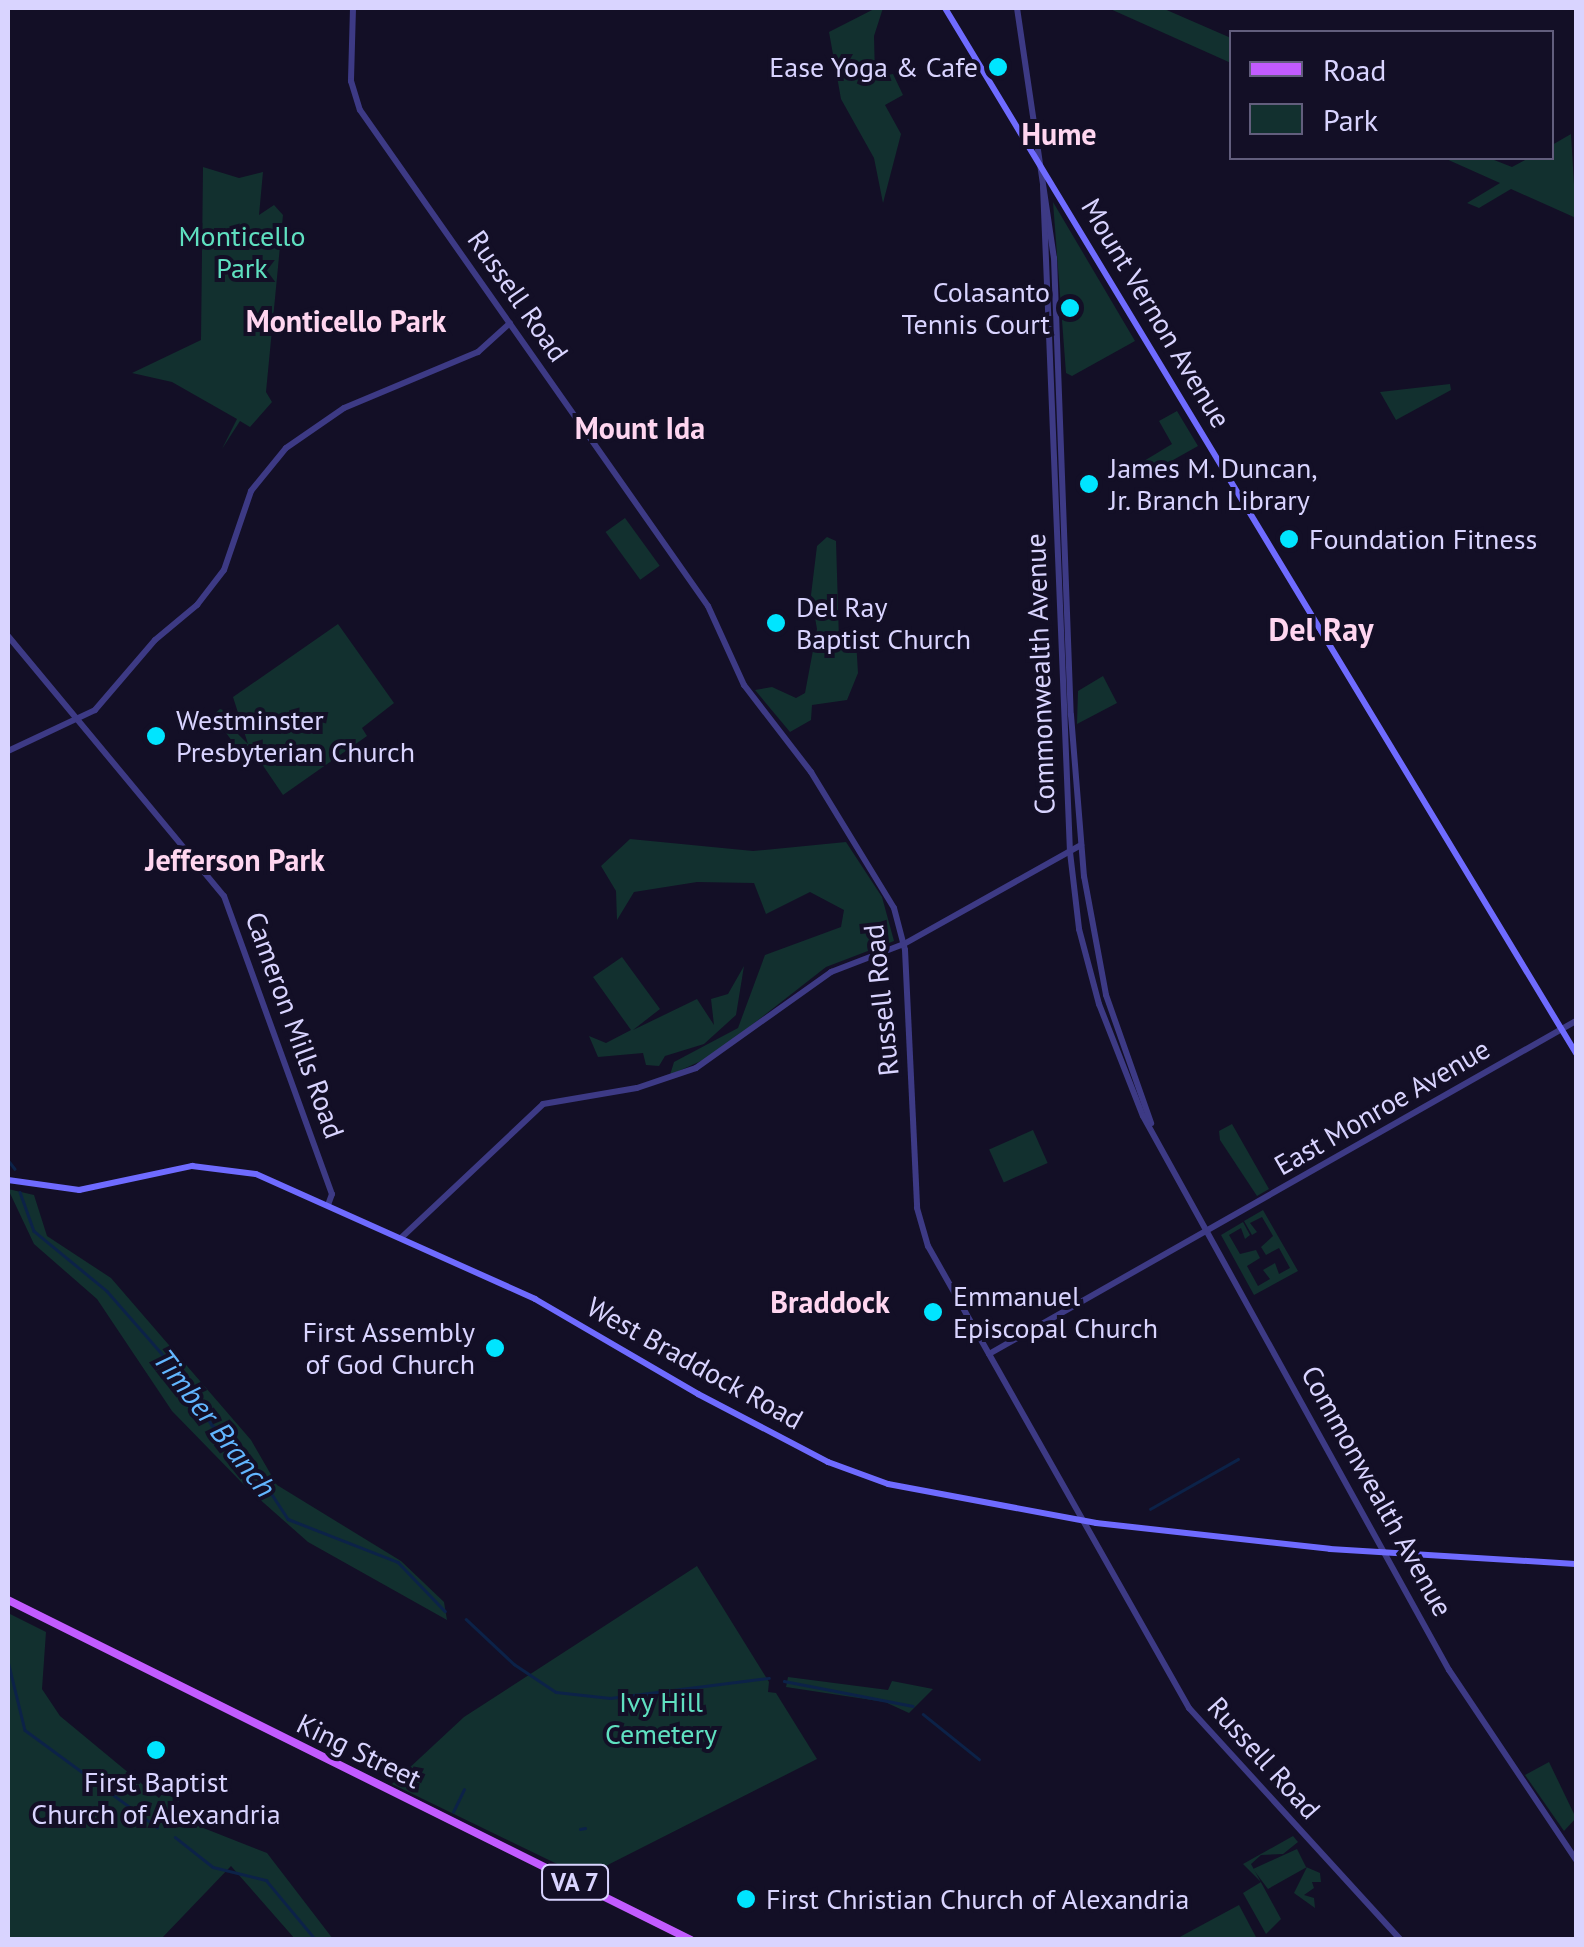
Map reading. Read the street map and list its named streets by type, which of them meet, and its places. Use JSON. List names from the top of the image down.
{
  "streets": {
    "main road": [
      "Mount Vernon Avenue",
      "West Braddock Road",
      "King Street",
      "VA 7"
    ],
    "street": [
      "Russell Road",
      "Commonwealth Avenue",
      "Cameron Mills Road",
      "East Monroe Avenue"
    ]
  },
  "crossings": [
    ["Russell Road", "East Monroe Avenue"],
    ["Russell Road", "West Braddock Road"],
    ["Mount Vernon Avenue", "Commonwealth Avenue"],
    ["Mount Vernon Avenue", "East Monroe Avenue"],
    ["Commonwealth Avenue", "East Monroe Avenue"],
    ["Commonwealth Avenue", "West Braddock Road"],
    ["Cameron Mills Road", "West Braddock Road"]
  ],
  "districts": [
    "Hume",
    "Monticello Park",
    "Mount Ida",
    "Del Ray",
    "Jefferson Park",
    "Braddock"
  ],
  "water": ["Timber Branch"],
  "parks": ["Monticello Park", "Ivy Hill Cemetery"],
  "places": [
    "Ease Yoga & Cafe",
    "Colasanto Tennis Court",
    "James M. Duncan, Jr. Branch Library",
    "Foundation Fitness",
    "Del Ray Baptist Church",
    "Westminster Presbyterian Church",
    "Emmanuel Episcopal Church",
    "First Assembly of God Church",
    "First Baptist Church of Alexandria",
    "First Christian Church of Alexandria"
  ],
  "legend": ["Road", "Park"]
}
